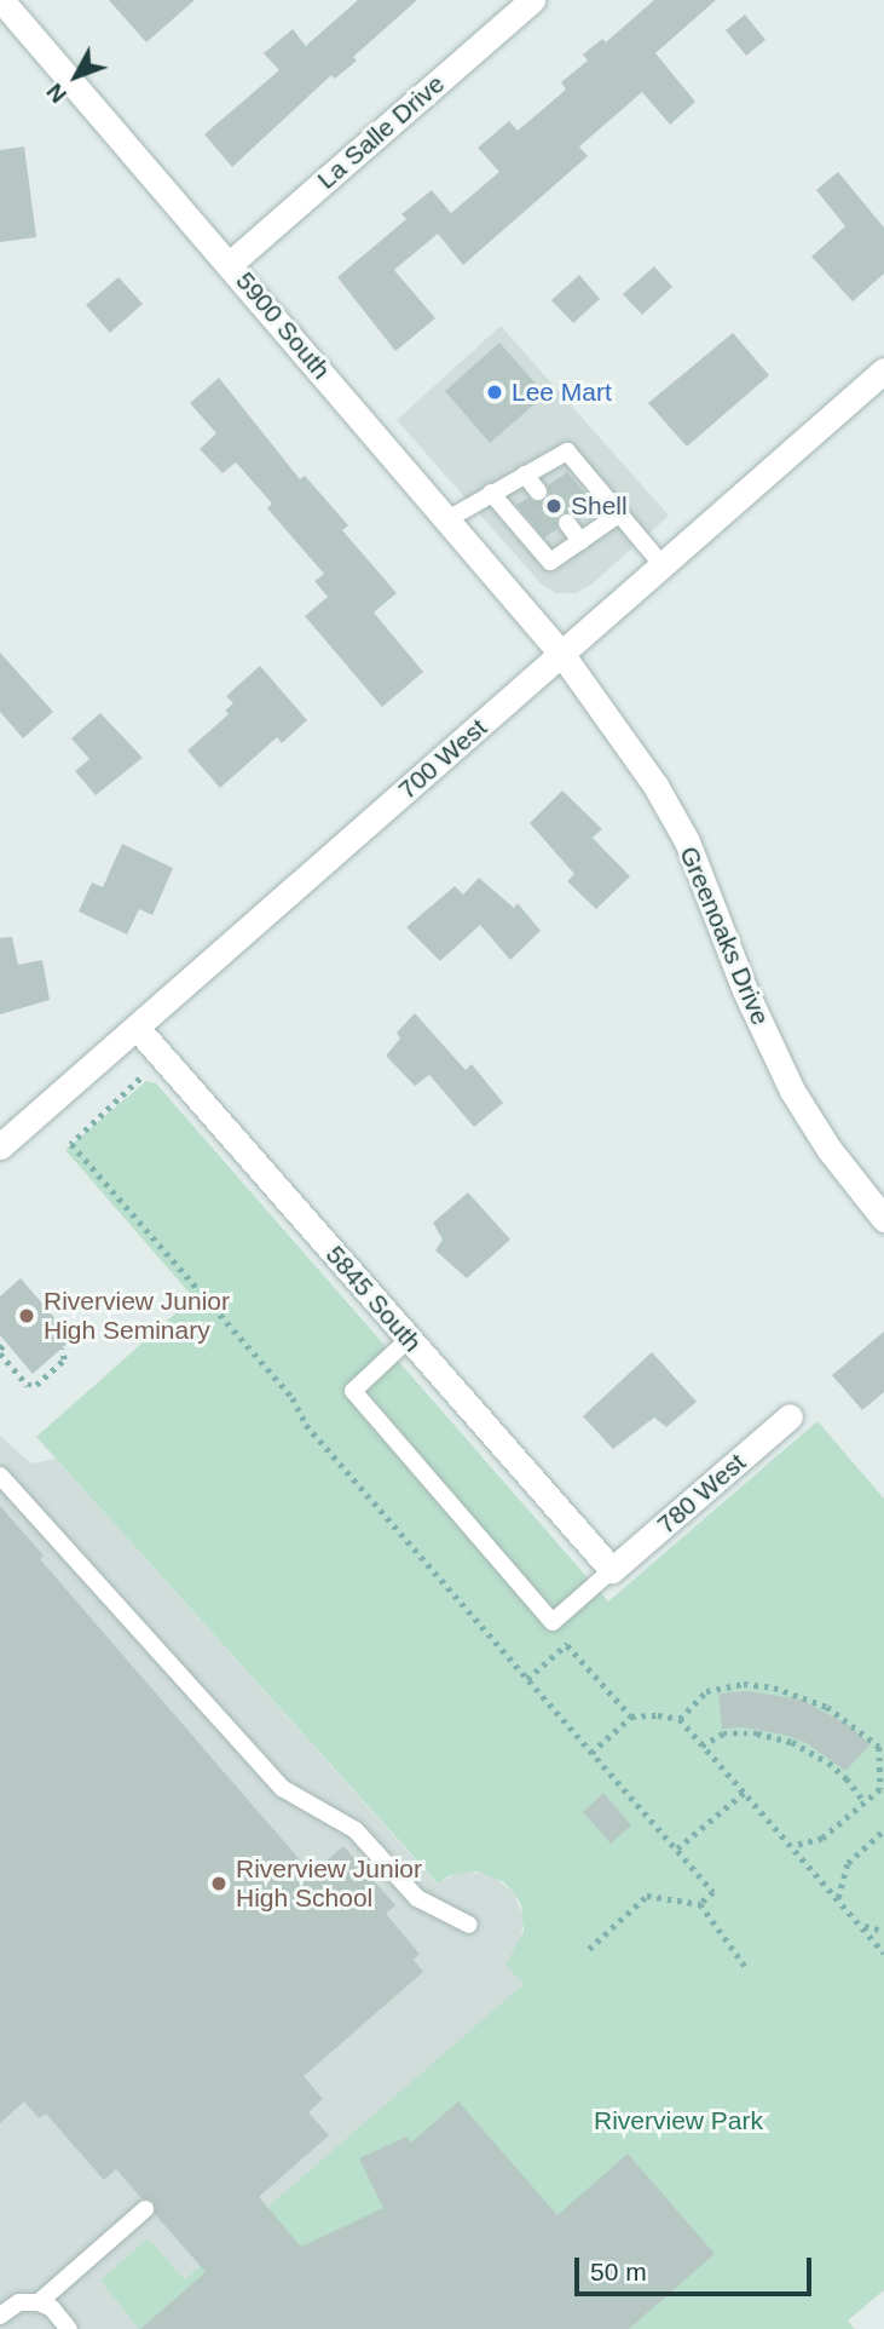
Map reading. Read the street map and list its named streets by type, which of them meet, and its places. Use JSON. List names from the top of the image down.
{
  "streets": {
    "street": [
      "La Salle Drive",
      "5900 South",
      "700 West",
      "Greenoaks Drive",
      "5845 South",
      "780 West"
    ]
  },
  "crossings": [
    ["La Salle Drive", "5900 South"],
    ["5900 South", "700 West"],
    ["5900 South", "Greenoaks Drive"],
    ["700 West", "Greenoaks Drive"],
    ["700 West", "5845 South"],
    ["5845 South", "780 West"]
  ],
  "parks": ["Riverview Park"],
  "places": [
    "Lee Mart",
    "Shell",
    "Riverview Junior High Seminary",
    "Riverview Junior High School"
  ],
  "scale_bar": "50 m",
  "north": "bottom left"
}
